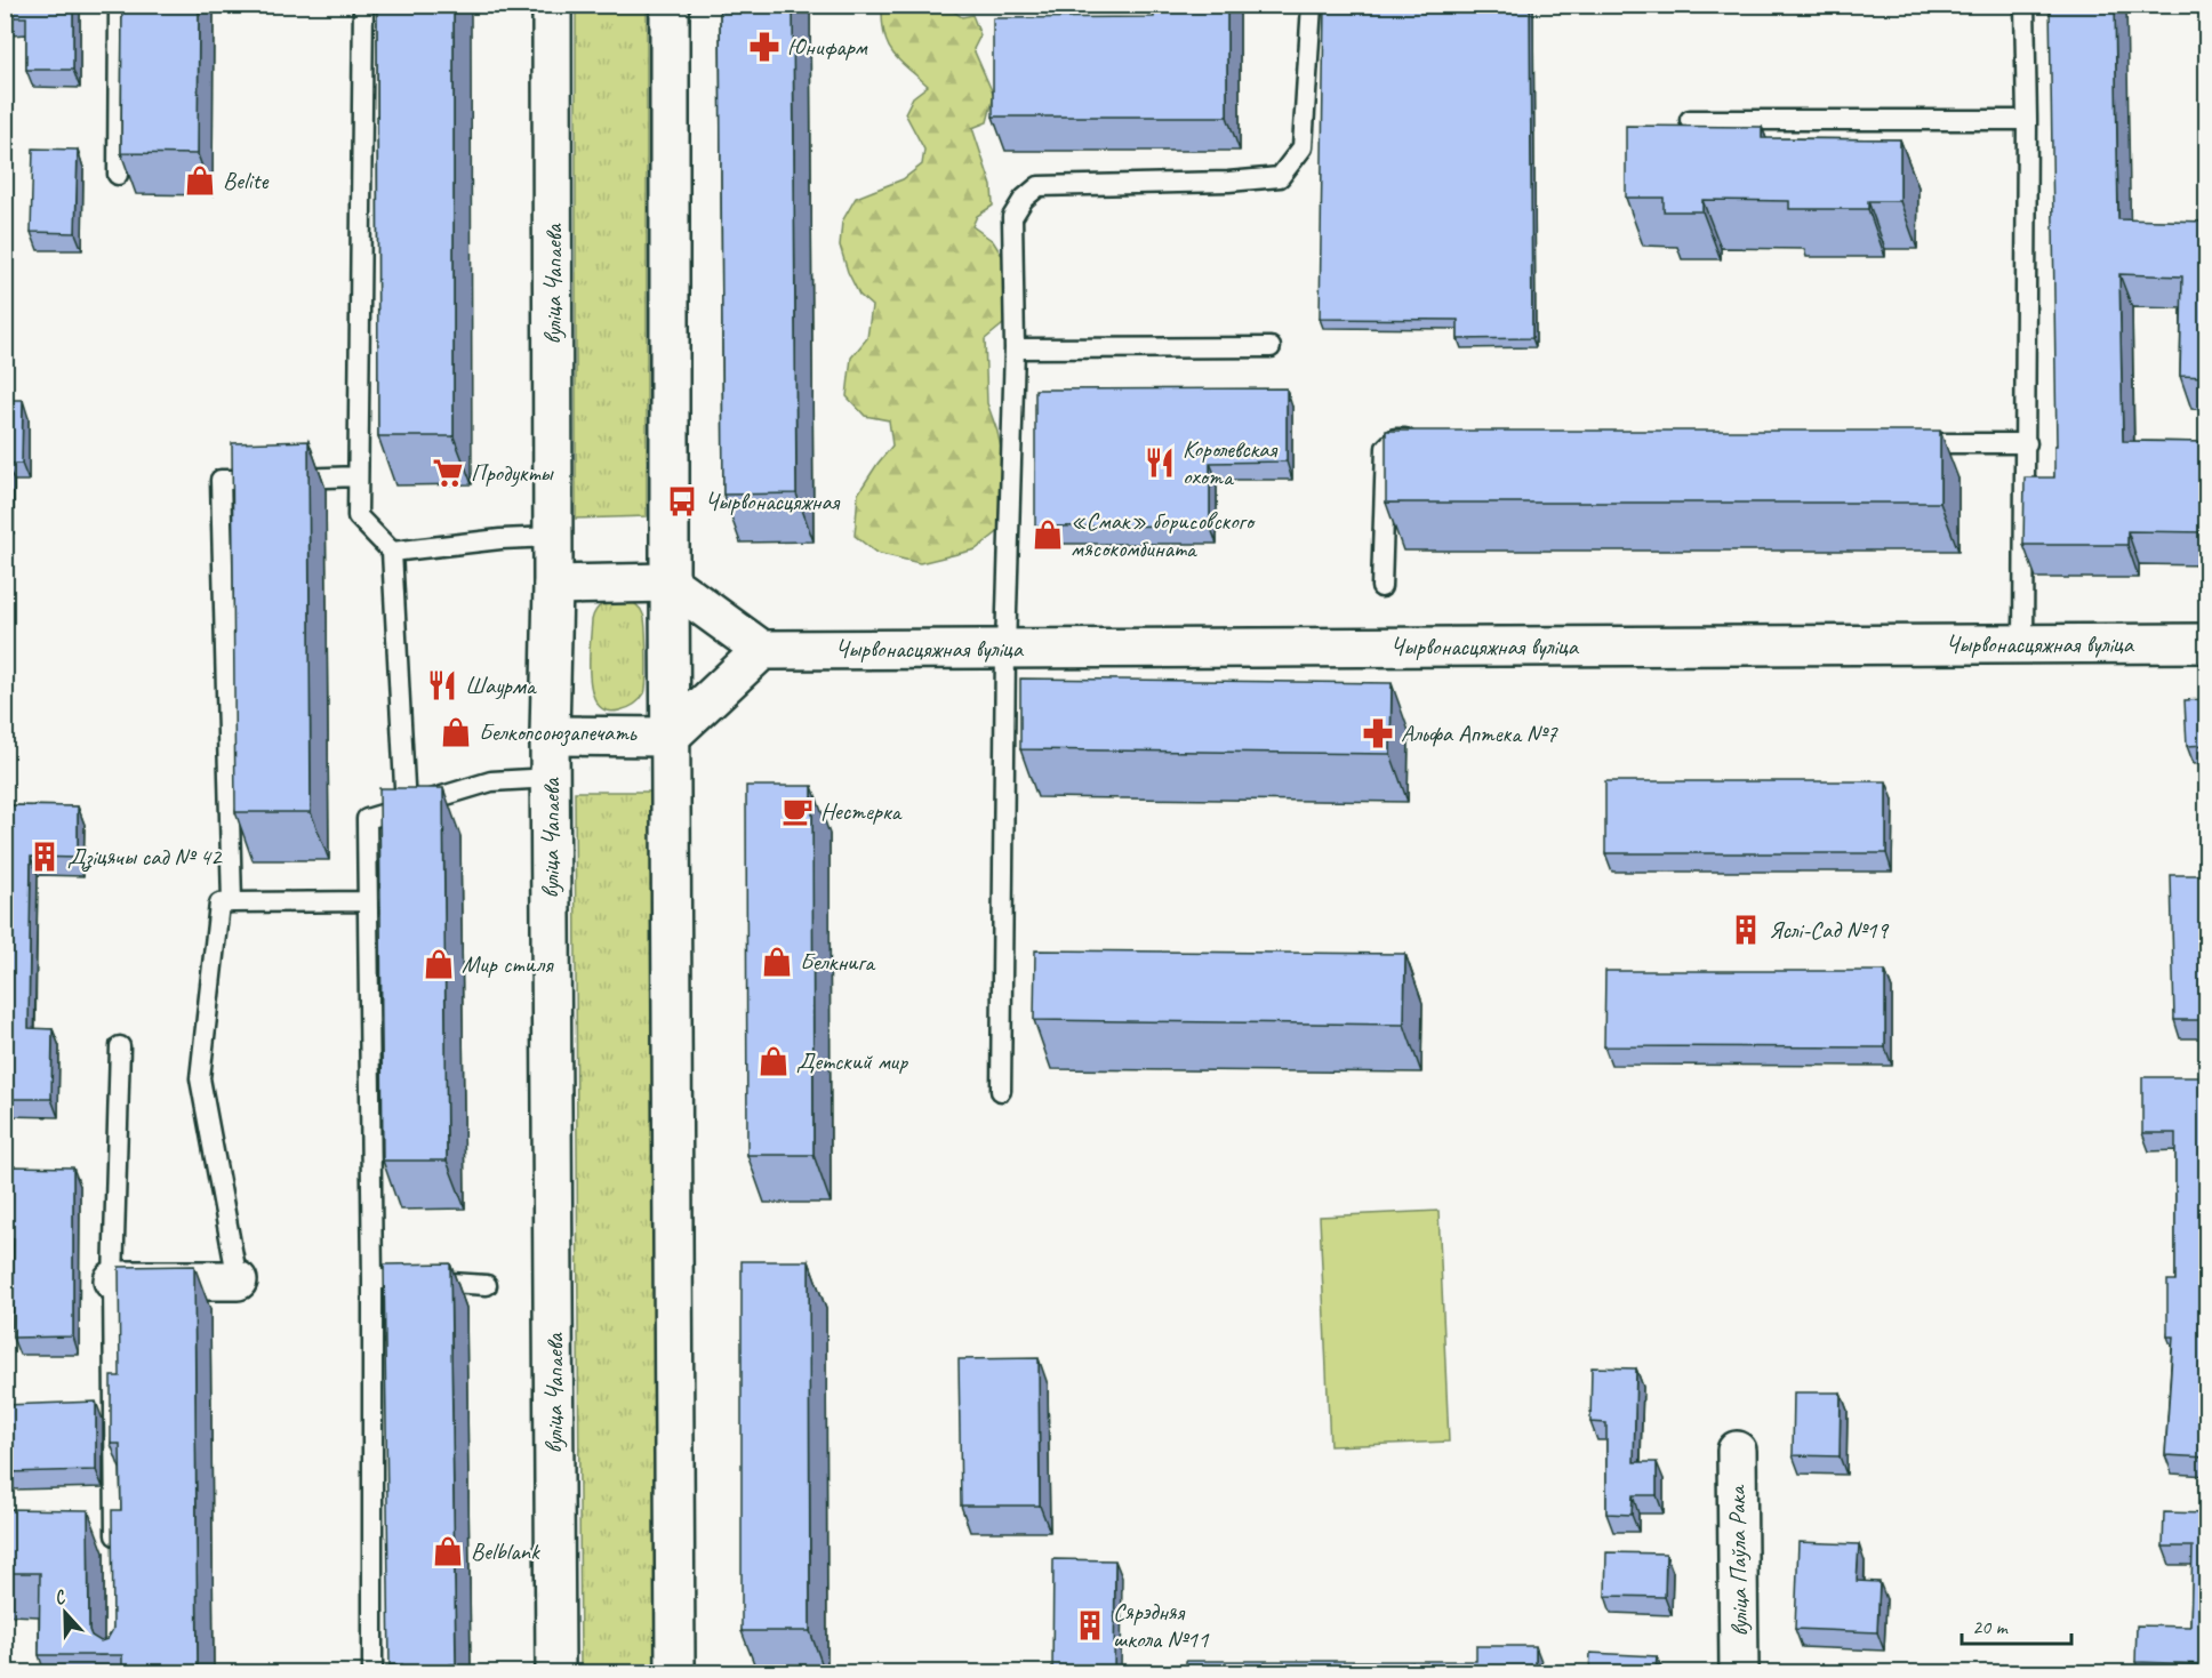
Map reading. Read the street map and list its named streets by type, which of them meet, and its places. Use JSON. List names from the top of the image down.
{
  "streets": {
    "main road": ["вуліца Чапаева", "Чырвонасцяжная вуліца", "вуліца Паўла Рака"]
  },
  "places": {
    "pharmacy": ["Юнифарм", "Альфа Аптека №7"],
    "shop": [
      "Belite",
      "«Смак» борисовского мясокомбината",
      "Белкопсоюзапечать",
      "Белкнига",
      "Мир стиля",
      "Детский мир",
      "Belblank"
    ],
    "restaurant": ["Королевская охота", "Шаурма"],
    "supermarket": ["Продукты"],
    "bus stop": ["Чырвонасцяжная"],
    "cafe": ["Нестерка"],
    "building": ["Дзіцячы сад № 42", "Яслі-Сад №19", "Сярэдняя школа №11"]
  },
  "scale_bar": "20 m",
  "north": "top"
}
